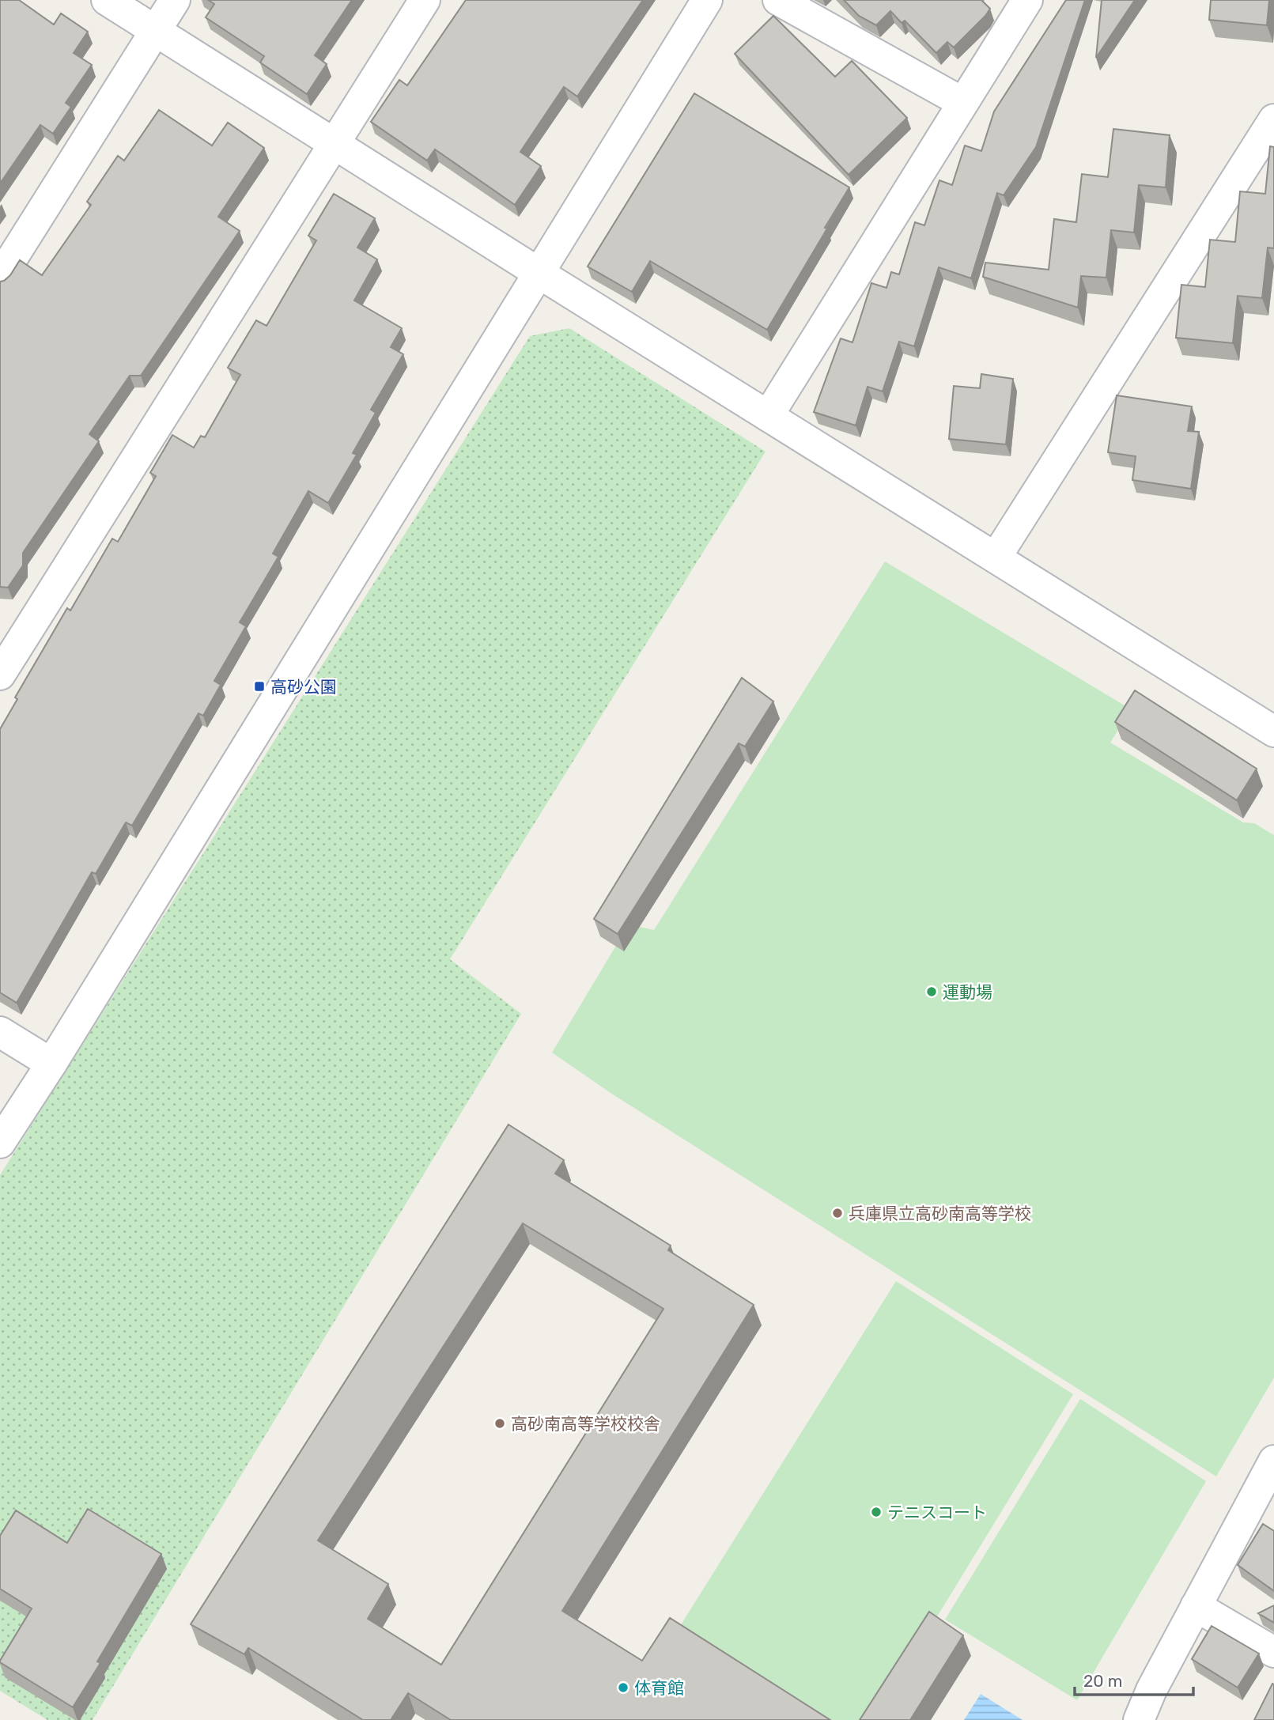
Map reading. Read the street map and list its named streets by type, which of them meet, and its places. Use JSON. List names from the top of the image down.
{
  "places": {
    "transit": ["高砂公園"],
    "other": [
      "運動場",
      "兵庫県立高砂南高等学校",
      "高砂南高等学校校舎",
      "テニスコート",
      "体育館"
    ]
  },
  "scale_bar": "20 m"
}
